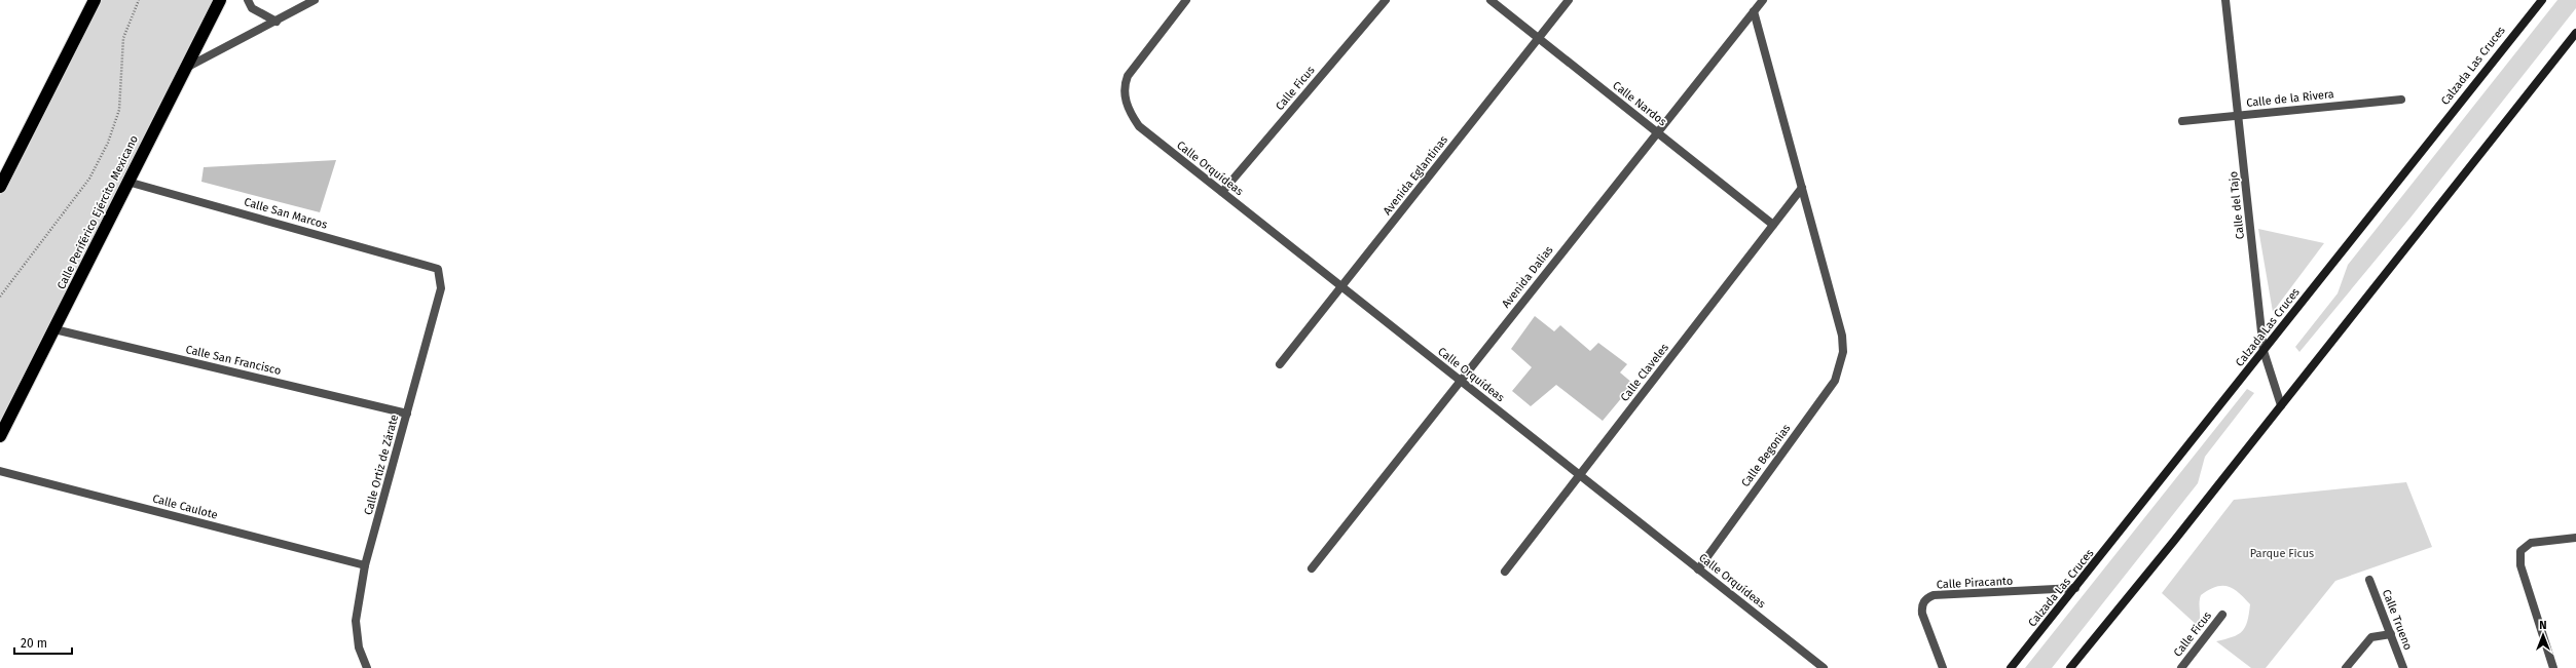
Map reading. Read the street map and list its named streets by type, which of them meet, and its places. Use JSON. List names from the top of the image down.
{
  "streets": {
    "highway": ["Calle Periférico Ejército Mexicano"],
    "street": [
      "Calzada Las Cruces",
      "Calle Ficus",
      "Calle de la Rivera",
      "Calle Nardos",
      "Calle Orquídeas",
      "Avenida Eglantinas",
      "Calle del Tajo",
      "Calle San Marcos",
      "Avenida Dalias",
      "Calle San Francisco",
      "Calle Claveles",
      "Calle Begonias",
      "Calle Ortiz de Zárate",
      "Calle Caulote",
      "Calle Piracanto",
      "Calle Trueno"
    ]
  },
  "crossings": [
    ["Calzada Las Cruces", "Calle del Tajo"],
    ["Calzada Las Cruces", "Calle Piracanto"],
    ["Calle Ficus", "Calle Orquídeas"],
    ["Calle de la Rivera", "Calle del Tajo"],
    ["Calle Nardos", "Avenida Eglantinas"],
    ["Calle Nardos", "Avenida Dalias"],
    ["Calle Nardos", "Calle Claveles"],
    ["Calle Orquídeas", "Avenida Eglantinas"],
    ["Calle Orquídeas", "Avenida Dalias"],
    ["Calle Orquídeas", "Calle Claveles"],
    ["Calle Orquídeas", "Calle Begonias"],
    ["Calle Periférico Ejército Mexicano", "Calle San Marcos"],
    ["Calle Periférico Ejército Mexicano", "Calle San Francisco"],
    ["Calle San Marcos", "Calle Ortiz de Zárate"],
    ["Calle San Francisco", "Calle Ortiz de Zárate"],
    ["Calle Claveles", "Calle Begonias"],
    ["Calle Ortiz de Zárate", "Calle Caulote"]
  ],
  "parks": ["Parque Ficus"],
  "scale_bar": "20 m",
  "north": "top"
}
